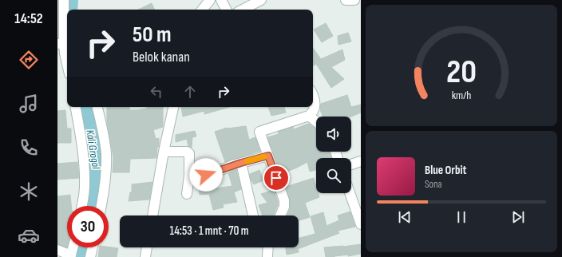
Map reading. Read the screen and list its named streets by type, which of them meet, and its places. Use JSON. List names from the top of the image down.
{
  "water": ["Kali Grogol"],
  "page": {
    "tabs": "14:52",
    "turn": ["50 m", "Belok kanan"],
    "song": ["Blue Orbit", "Sona"],
    "limit": "30",
    "trip": "14:53 · 1 mnt · 70 m",
    "gauge": ["20", "km/h"]
  }
}
